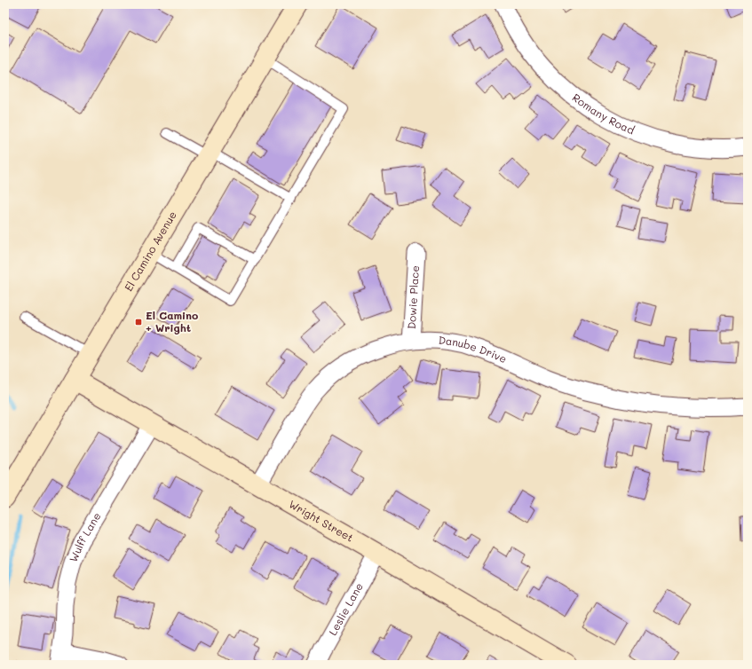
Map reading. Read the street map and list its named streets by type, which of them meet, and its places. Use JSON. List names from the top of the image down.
{
  "streets": {
    "main road": ["El Camino Avenue", "Wright Street"],
    "street": [
      "Romany Road",
      "Dowie Place",
      "Danube Drive",
      "Wulff Lane",
      "Leslie Lane"
    ]
  },
  "crossings": [
    ["El Camino Avenue", "Wright Street"],
    ["Dowie Place", "Danube Drive"],
    ["Danube Drive", "Wright Street"],
    ["Wright Street", "Wulff Lane"],
    ["Wright Street", "Leslie Lane"]
  ],
  "places": {
    "transit": ["El Camino + Wright"]
  }
}
